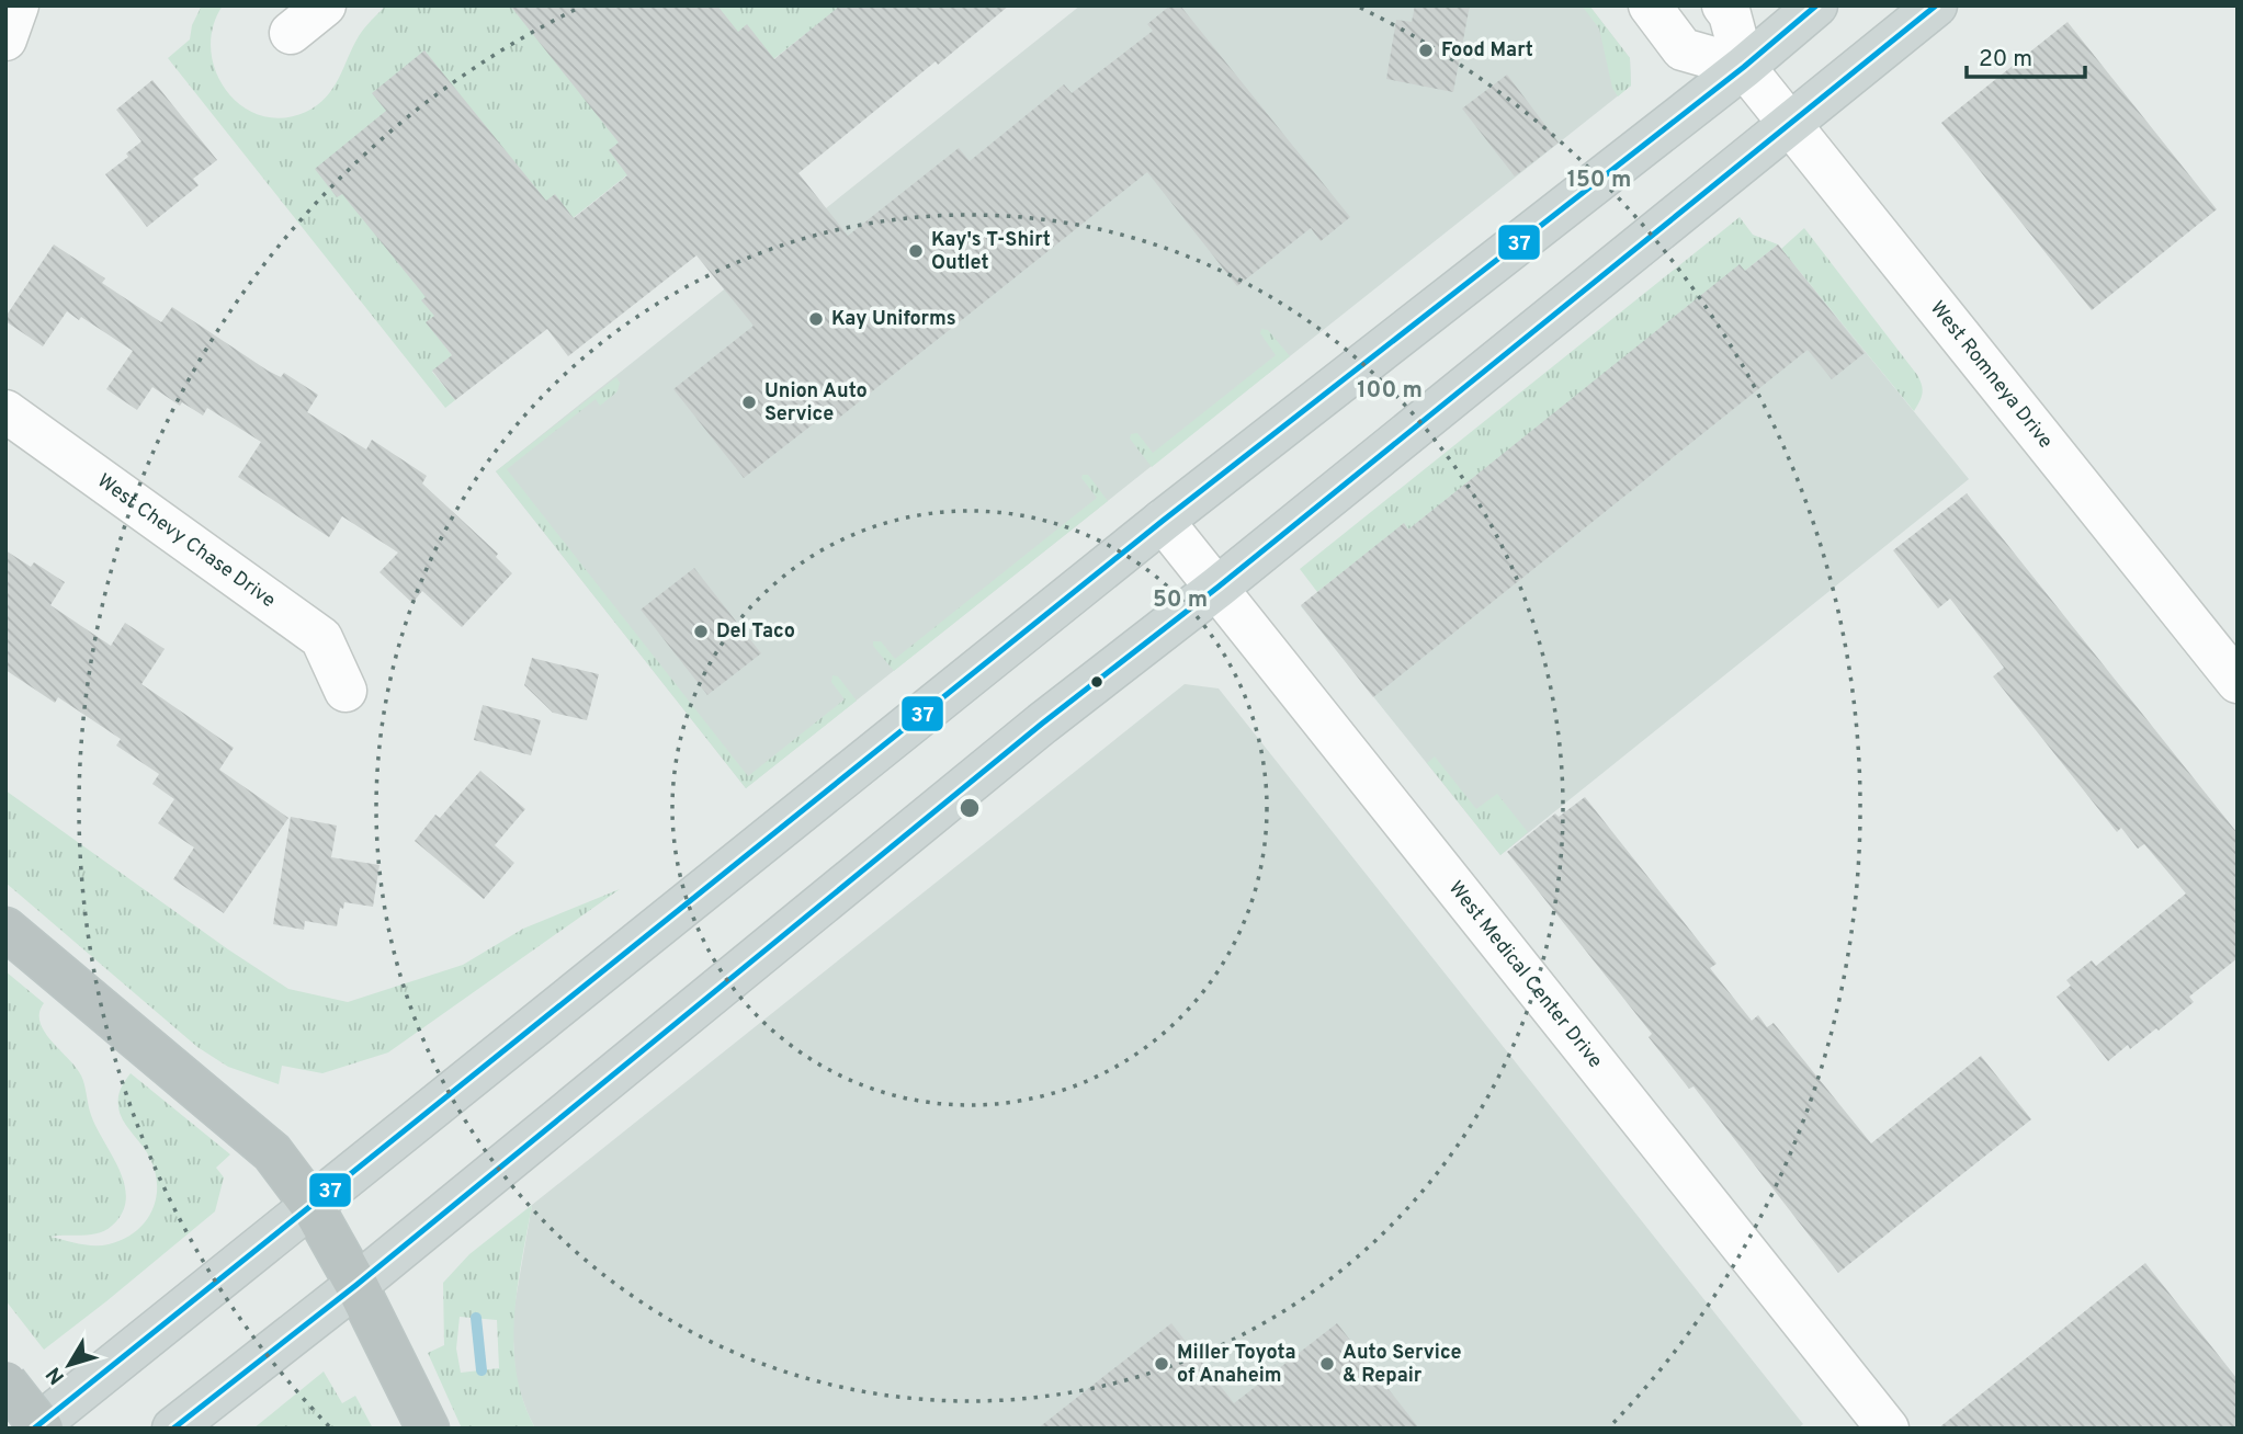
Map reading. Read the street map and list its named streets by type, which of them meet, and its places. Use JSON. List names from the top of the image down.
{
  "streets": {
    "street": ["West Romneya Drive", "West Chevy Chase Drive", "West Medical Center Drive"]
  },
  "places": [
    "Food Mart",
    "Kay's T-Shirt Outlet",
    "Kay Uniforms",
    "Union Auto Service",
    "Del Taco",
    "Miller Toyota of Anaheim",
    "Auto Service & Repair"
  ],
  "lines": ["transit line 37"],
  "scale_bar": "20 m",
  "north": "bottom left",
  "rings": ["150 m", "100 m", "50 m"]
}
